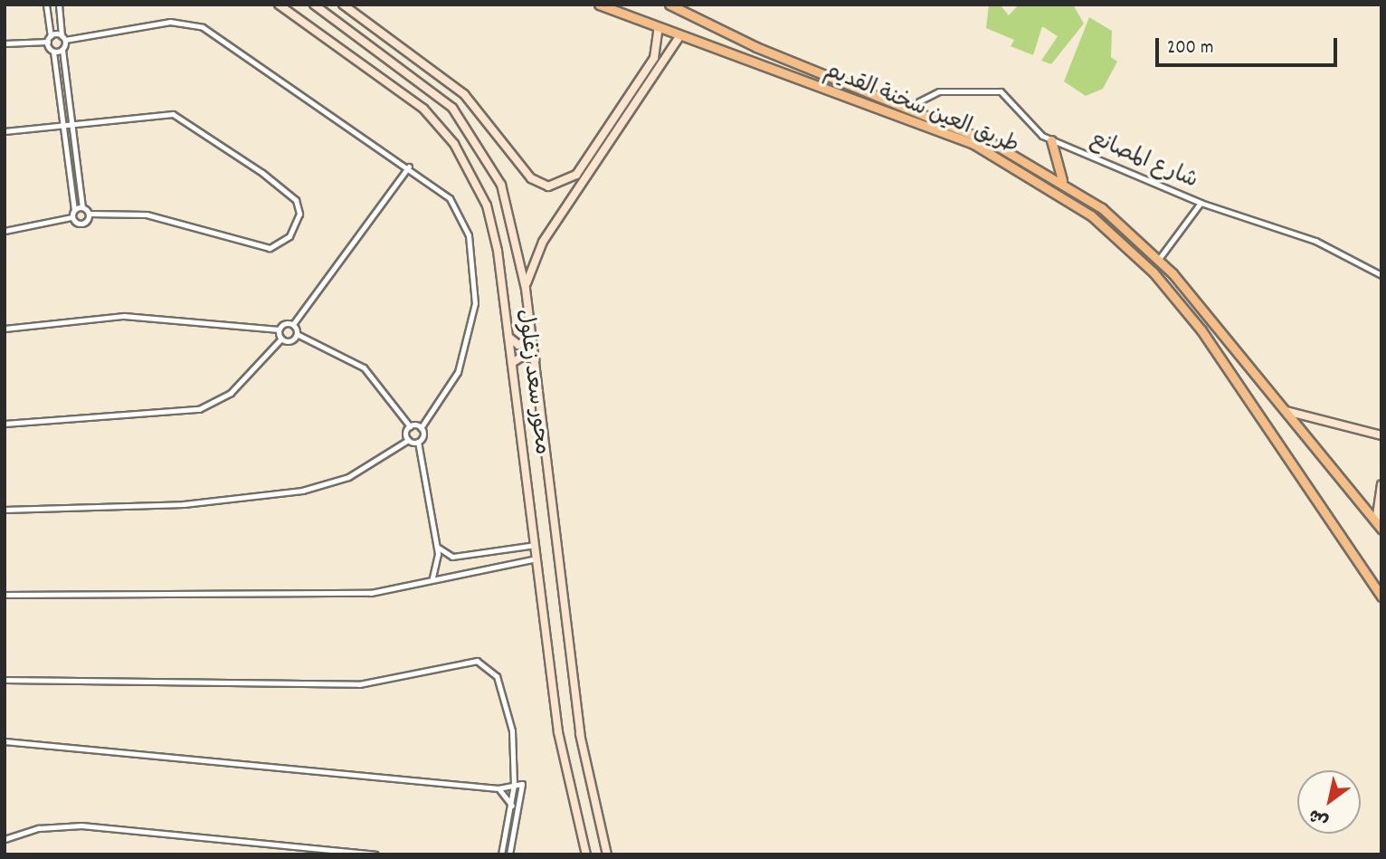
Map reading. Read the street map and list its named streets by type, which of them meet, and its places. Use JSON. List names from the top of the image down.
{
  "streets": {
    "main road": ["طريق العين سخنة القديم", "محور سعد زغلول"],
    "street": ["شارع المصانع"]
  },
  "crossings": [
    ["طريق العين سخنة القديم", "شارع المصانع"]
  ],
  "scale_bar": "200 m",
  "north": "bottom left"
}
